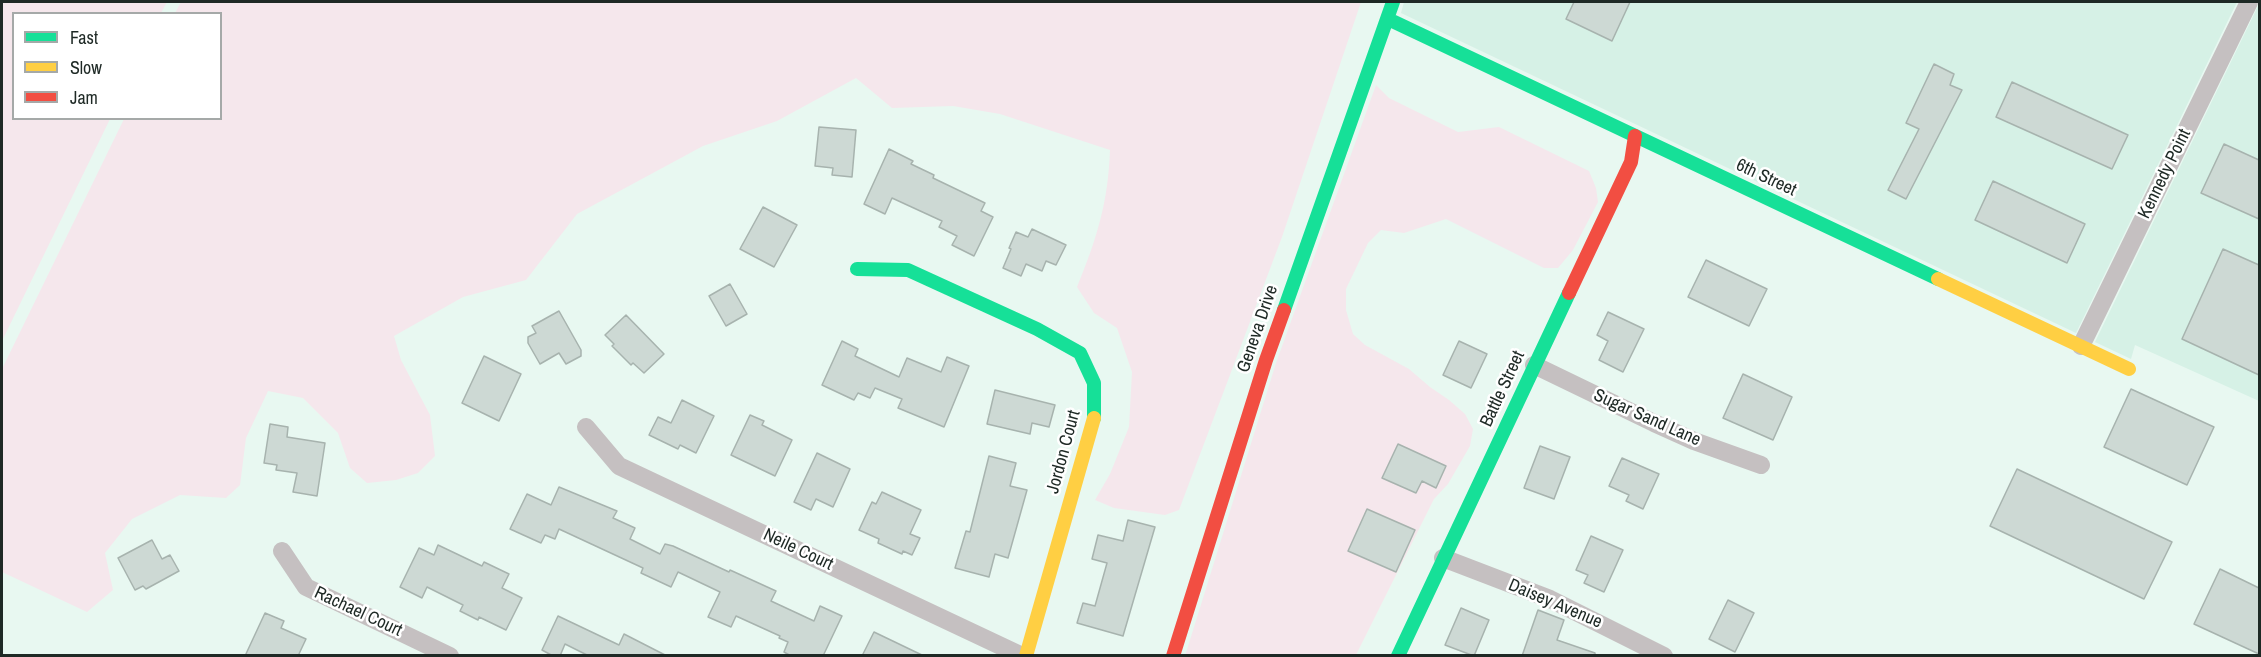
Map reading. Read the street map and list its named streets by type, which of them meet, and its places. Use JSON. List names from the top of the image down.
{
  "streets": {
    "street": [
      "Kennedy Point",
      "6th Street",
      "Geneva Drive",
      "Battle Street",
      "Sugar Sand Lane",
      "Jordon Court",
      "Neile Court",
      "Daisey Avenue",
      "Rachael Court"
    ]
  },
  "crossings": [
    ["Kennedy Point", "6th Street"],
    ["6th Street", "Geneva Drive"],
    ["6th Street", "Battle Street"],
    ["Battle Street", "Sugar Sand Lane"],
    ["Battle Street", "Daisey Avenue"],
    ["Jordon Court", "Neile Court"]
  ],
  "legend": ["Fast", "Slow", "Jam"]
}
